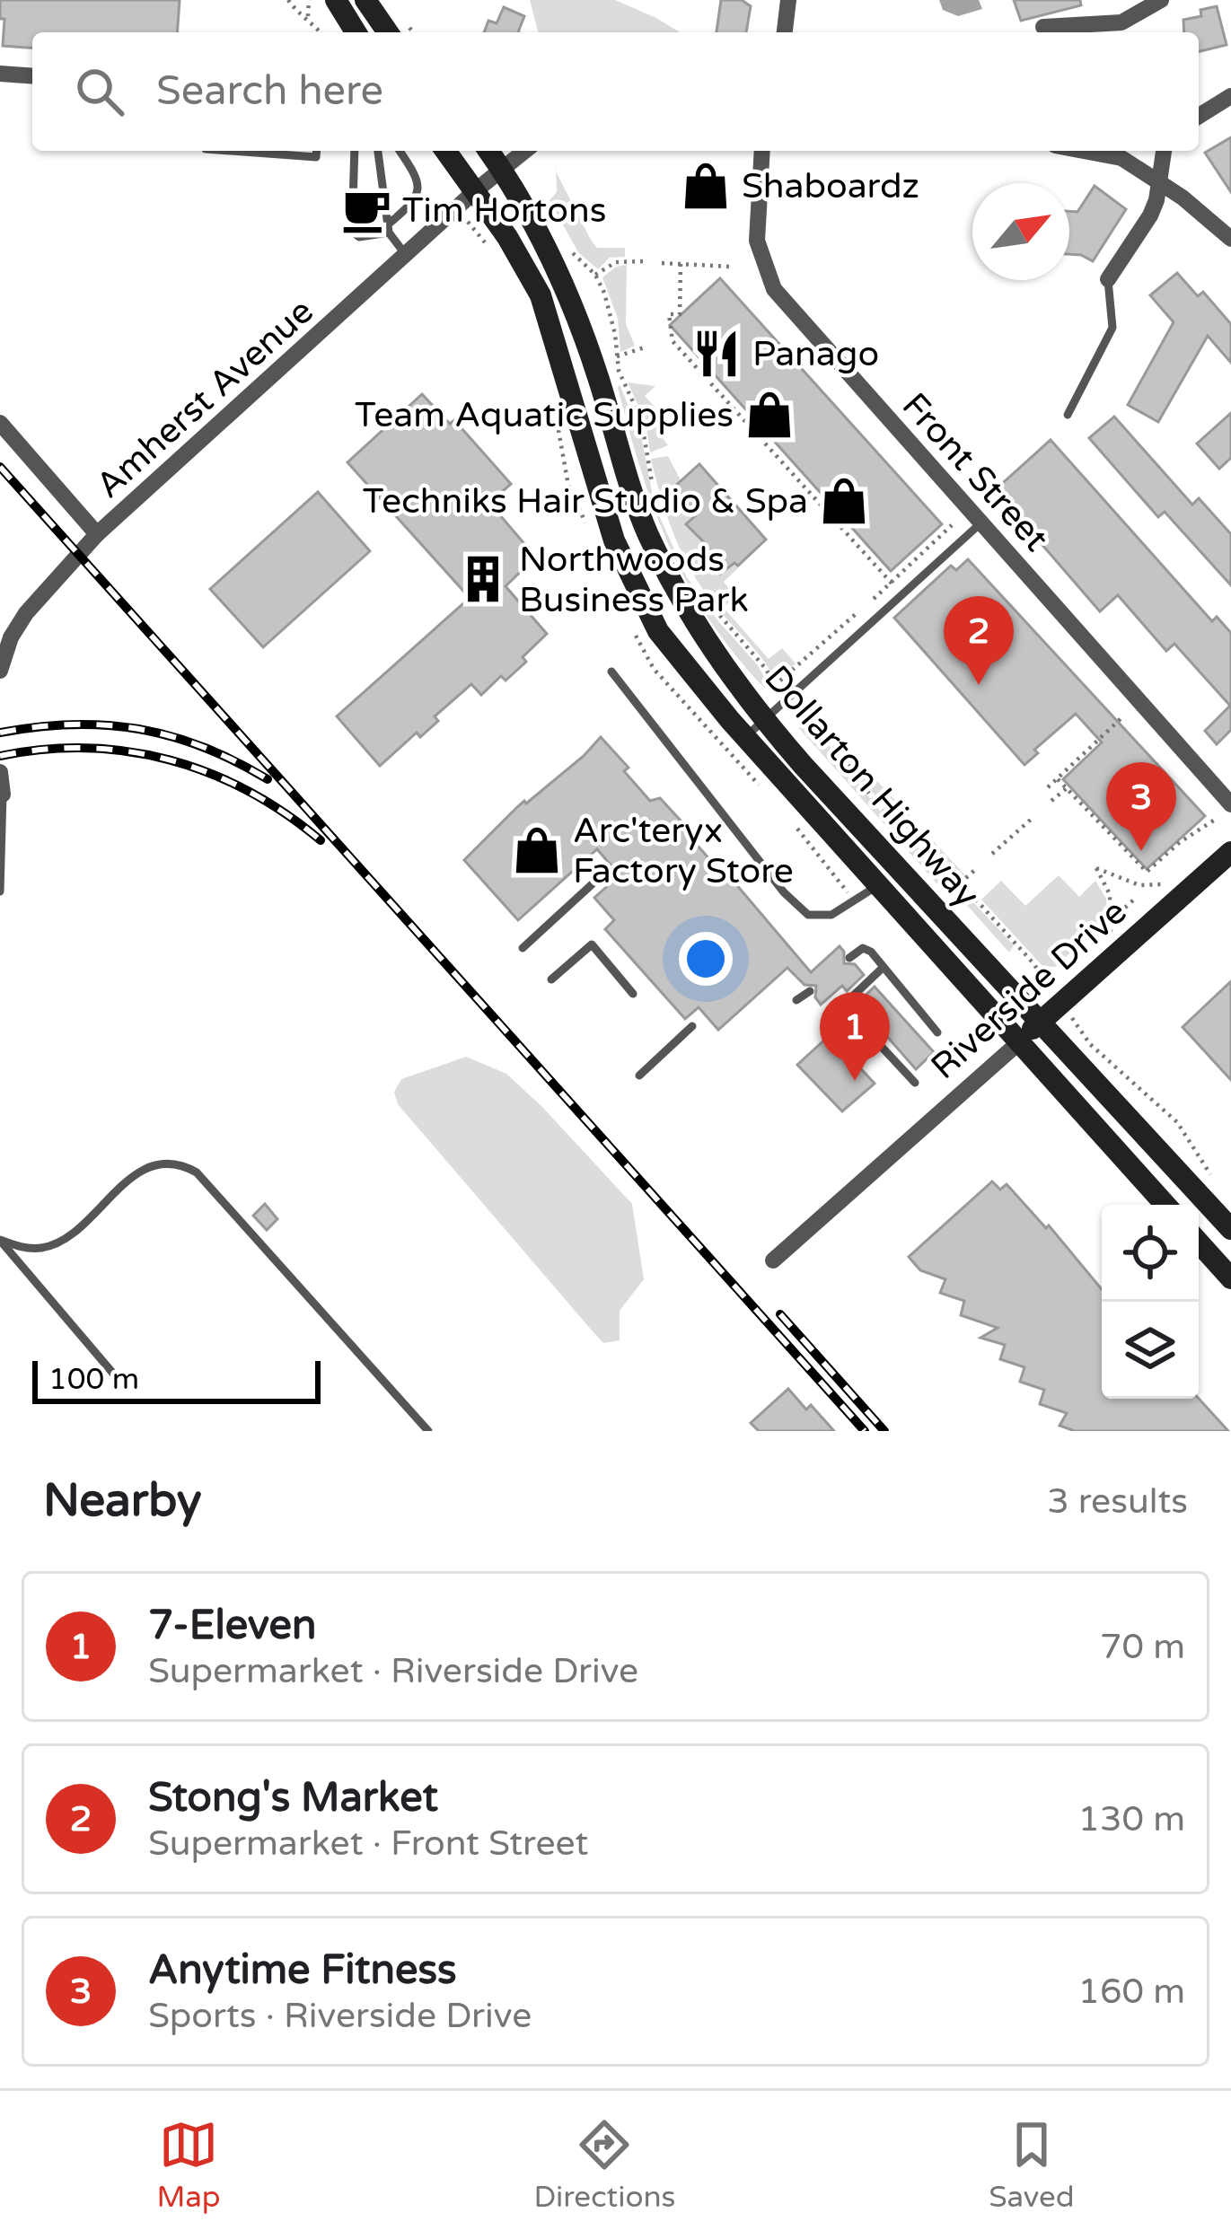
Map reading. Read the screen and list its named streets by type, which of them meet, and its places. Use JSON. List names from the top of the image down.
{
  "streets": {
    "main road": ["Dollarton Highway", "Riverside Drive"],
    "street": ["Amherst Avenue", "Front Street"]
  },
  "crossings": [
    ["Amherst Avenue", "Dollarton Highway"],
    ["Dollarton Highway", "Riverside Drive"]
  ],
  "places": {
    "shop": [
      "Shaboardz",
      "Team Aquatic Supplies",
      "Techniks Hair Studio & Spa",
      "Arc'teryx Factory Store"
    ],
    "cafe": ["Tim Hortons"],
    "restaurant": ["Panago"],
    "building": ["Northwoods Business Park"]
  },
  "scale_bar": "100 m",
  "north": "top right",
  "page": {
    "search": "Search here",
    "pins": ["2", "3", "1"],
    "scale": "100 m",
    "heading": ["Nearby", "3 results"],
    "list": [
      {
        "mark": "1",
        "name": "7-Eleven",
        "note": "Supermarket · Riverside Drive",
        "value": "70 m"
      },
      {
        "mark": "2",
        "name": "Stong's Market",
        "note": "Supermarket · Front Street",
        "value": "130 m"
      },
      {
        "mark": "3",
        "name": "Anytime Fitness",
        "note": "Sports · Riverside Drive",
        "value": "160 m"
      }
    ],
    "nav": ["Map", "Directions", "Saved"]
  }
}
